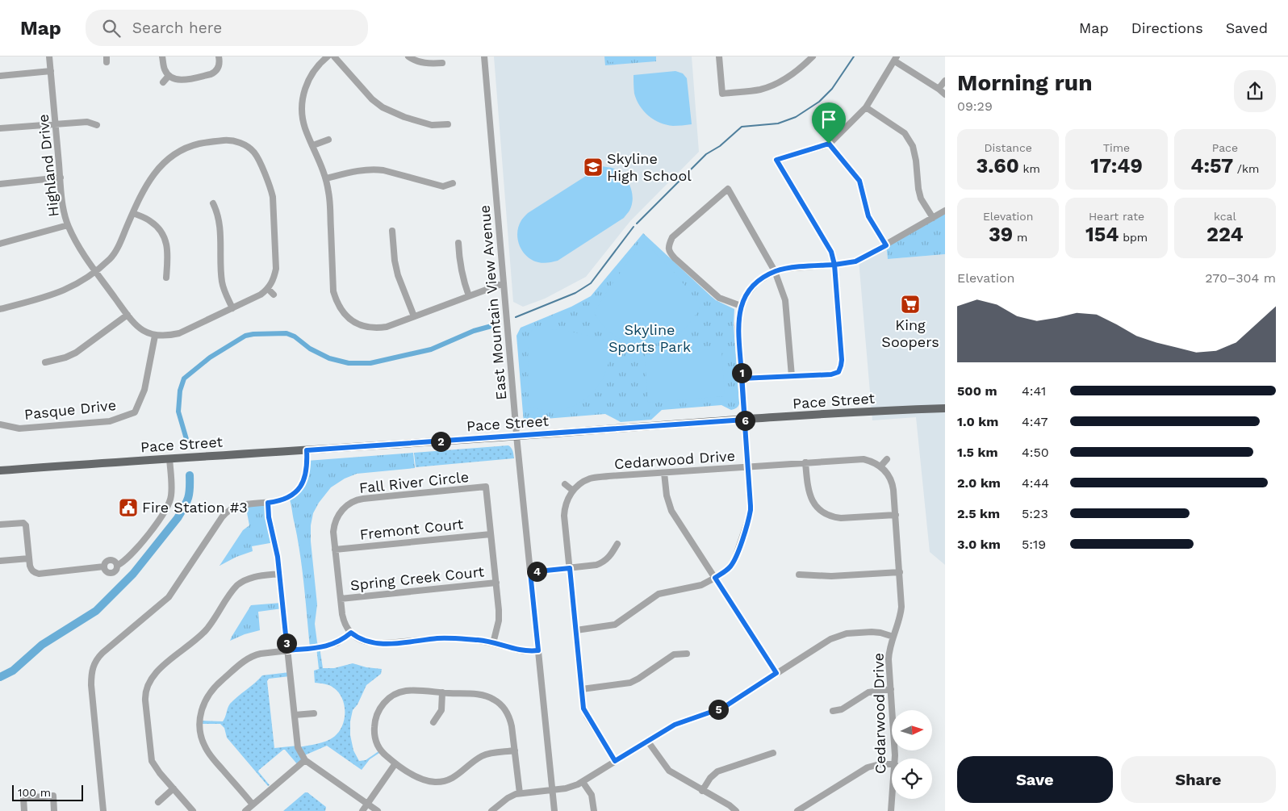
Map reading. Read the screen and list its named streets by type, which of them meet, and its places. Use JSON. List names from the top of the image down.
{
  "streets": {
    "main road": ["Pace Street"],
    "street": [
      "Highland Drive",
      "East Mountain View Avenue",
      "Pasque Drive",
      "Cedarwood Drive",
      "Fall River Circle",
      "Fremont Court",
      "Spring Creek Court"
    ]
  },
  "crossings": [
    ["Highland Drive", "Pasque Drive"],
    ["East Mountain View Avenue", "Pace Street"],
    ["Fall River Circle", "Fremont Court"],
    ["Fall River Circle", "Spring Creek Court"]
  ],
  "parks": ["Skyline Sports Park"],
  "places": {
    "school or university": ["Skyline High School"],
    "supermarket": ["King Soopers"],
    "public building": ["Fire Station #3"]
  },
  "scale_bar": "100 m",
  "north": "right",
  "page": {
    "header": "Map",
    "search": "Search here",
    "nav": ["Map", "Directions", "Saved"],
    "heading": ["Morning run", "09:29"],
    "stats": [
      ["Distance", "3.60 km"],
      ["Time", "17:49"],
      ["Pace", "4:57 /km"],
      ["Elevation", "39 m"],
      ["Heart rate", "154 bpm"],
      ["kcal", "224"]
    ],
    "chart": ["Elevation", "270–304 m"],
    "pins": [
      "1",
      "6",
      "2",
      "4",
      "3",
      "5"
    ],
    "list": [
      {
        "name": "500 m",
        "note": "4:41"
      },
      {
        "name": "1.0 km",
        "note": "4:47"
      },
      {
        "name": "1.5 km",
        "note": "4:50"
      },
      {
        "name": "2.0 km",
        "note": "4:44"
      },
      {
        "name": "2.5 km",
        "note": "5:23"
      },
      {
        "name": "3.0 km",
        "note": "5:19"
      }
    ],
    "buttons": ["Save", "Share"],
    "scale": "100 m"
  }
}
